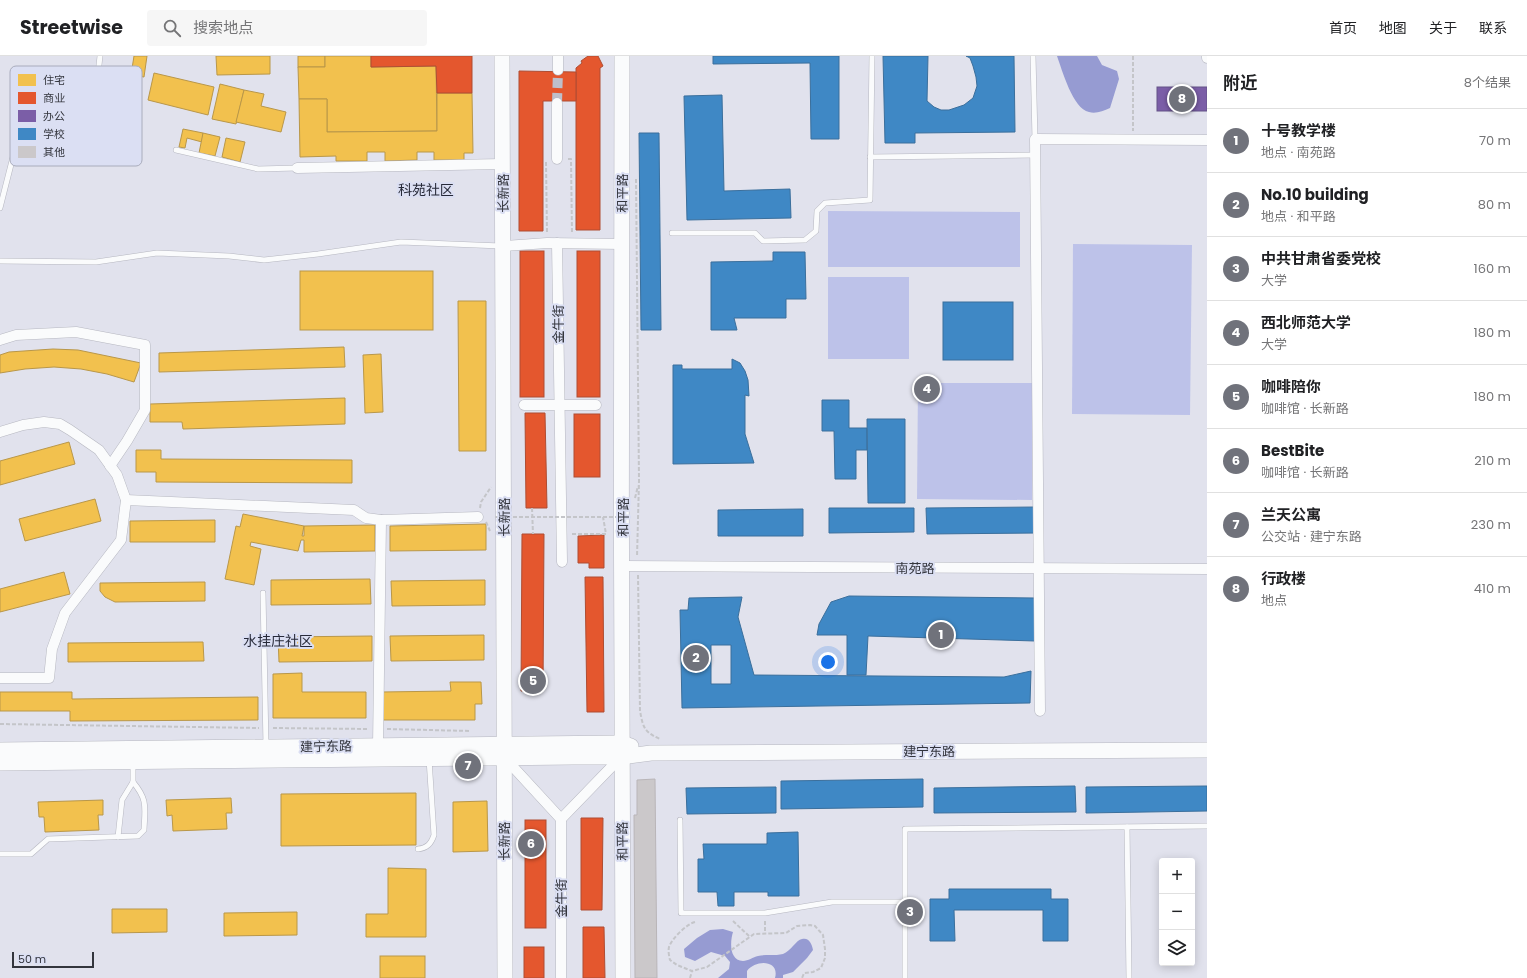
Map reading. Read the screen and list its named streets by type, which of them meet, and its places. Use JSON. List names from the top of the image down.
{
  "streets": {
    "street": [
      "长新路",
      "和平路",
      "金牛街",
      "南苑路",
      "建宁东路"
    ]
  },
  "crossings": [
    ["长新路", "建宁东路"],
    ["和平路", "南苑路"],
    ["和平路", "建宁东路"]
  ],
  "districts": ["科苑社区", "水挂庄社区"],
  "legend": [
    "住宅",
    "商业",
    "办公",
    "学校",
    "其他"
  ],
  "scale_bar": "50 m",
  "page": {
    "header": "Streetwise",
    "search": "搜索地点",
    "nav": [
      "首页",
      "地图",
      "关于",
      "联系"
    ],
    "heading": ["附近", "8个结果"],
    "pins": [
      "8",
      "4",
      "1",
      "2",
      "5",
      "7",
      "6",
      "3"
    ],
    "list": [
      {
        "mark": "1",
        "name": "十号教学楼",
        "note": "地点 · 南苑路",
        "value": "70 m"
      },
      {
        "mark": "2",
        "name": "No.10 building",
        "note": "地点 · 和平路",
        "value": "80 m"
      },
      {
        "mark": "3",
        "name": "中共甘肃省委党校",
        "note": "大学",
        "value": "160 m"
      },
      {
        "mark": "4",
        "name": "西北师范大学",
        "note": "大学",
        "value": "180 m"
      },
      {
        "mark": "5",
        "name": "咖啡陪你",
        "note": "咖啡馆 · 长新路",
        "value": "180 m"
      },
      {
        "mark": "6",
        "name": "BestBite",
        "note": "咖啡馆 · 长新路",
        "value": "210 m"
      },
      {
        "mark": "7",
        "name": "兰天公寓",
        "note": "公交站 · 建宁东路",
        "value": "230 m"
      },
      {
        "mark": "8",
        "name": "行政楼",
        "note": "地点",
        "value": "410 m"
      }
    ],
    "map_buttons": ["+", "−"],
    "scale": "50 m"
  }
}
